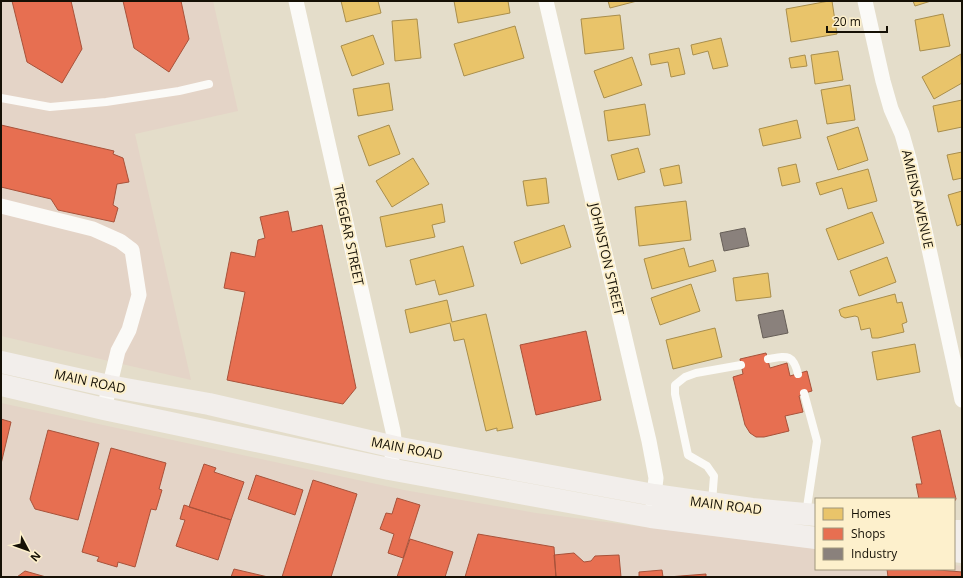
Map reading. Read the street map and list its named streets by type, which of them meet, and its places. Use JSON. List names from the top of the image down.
{
  "streets": {
    "main road": ["MAIN ROAD"],
    "street": ["AMIENS AVENUE", "TREGEAR STREET", "JOHNSTON STREET"]
  },
  "crossings": [
    ["TREGEAR STREET", "MAIN ROAD"],
    ["JOHNSTON STREET", "MAIN ROAD"]
  ],
  "legend": ["Homes", "Shops", "Industry"],
  "scale_bar": "20 m",
  "north": "bottom right"
}
